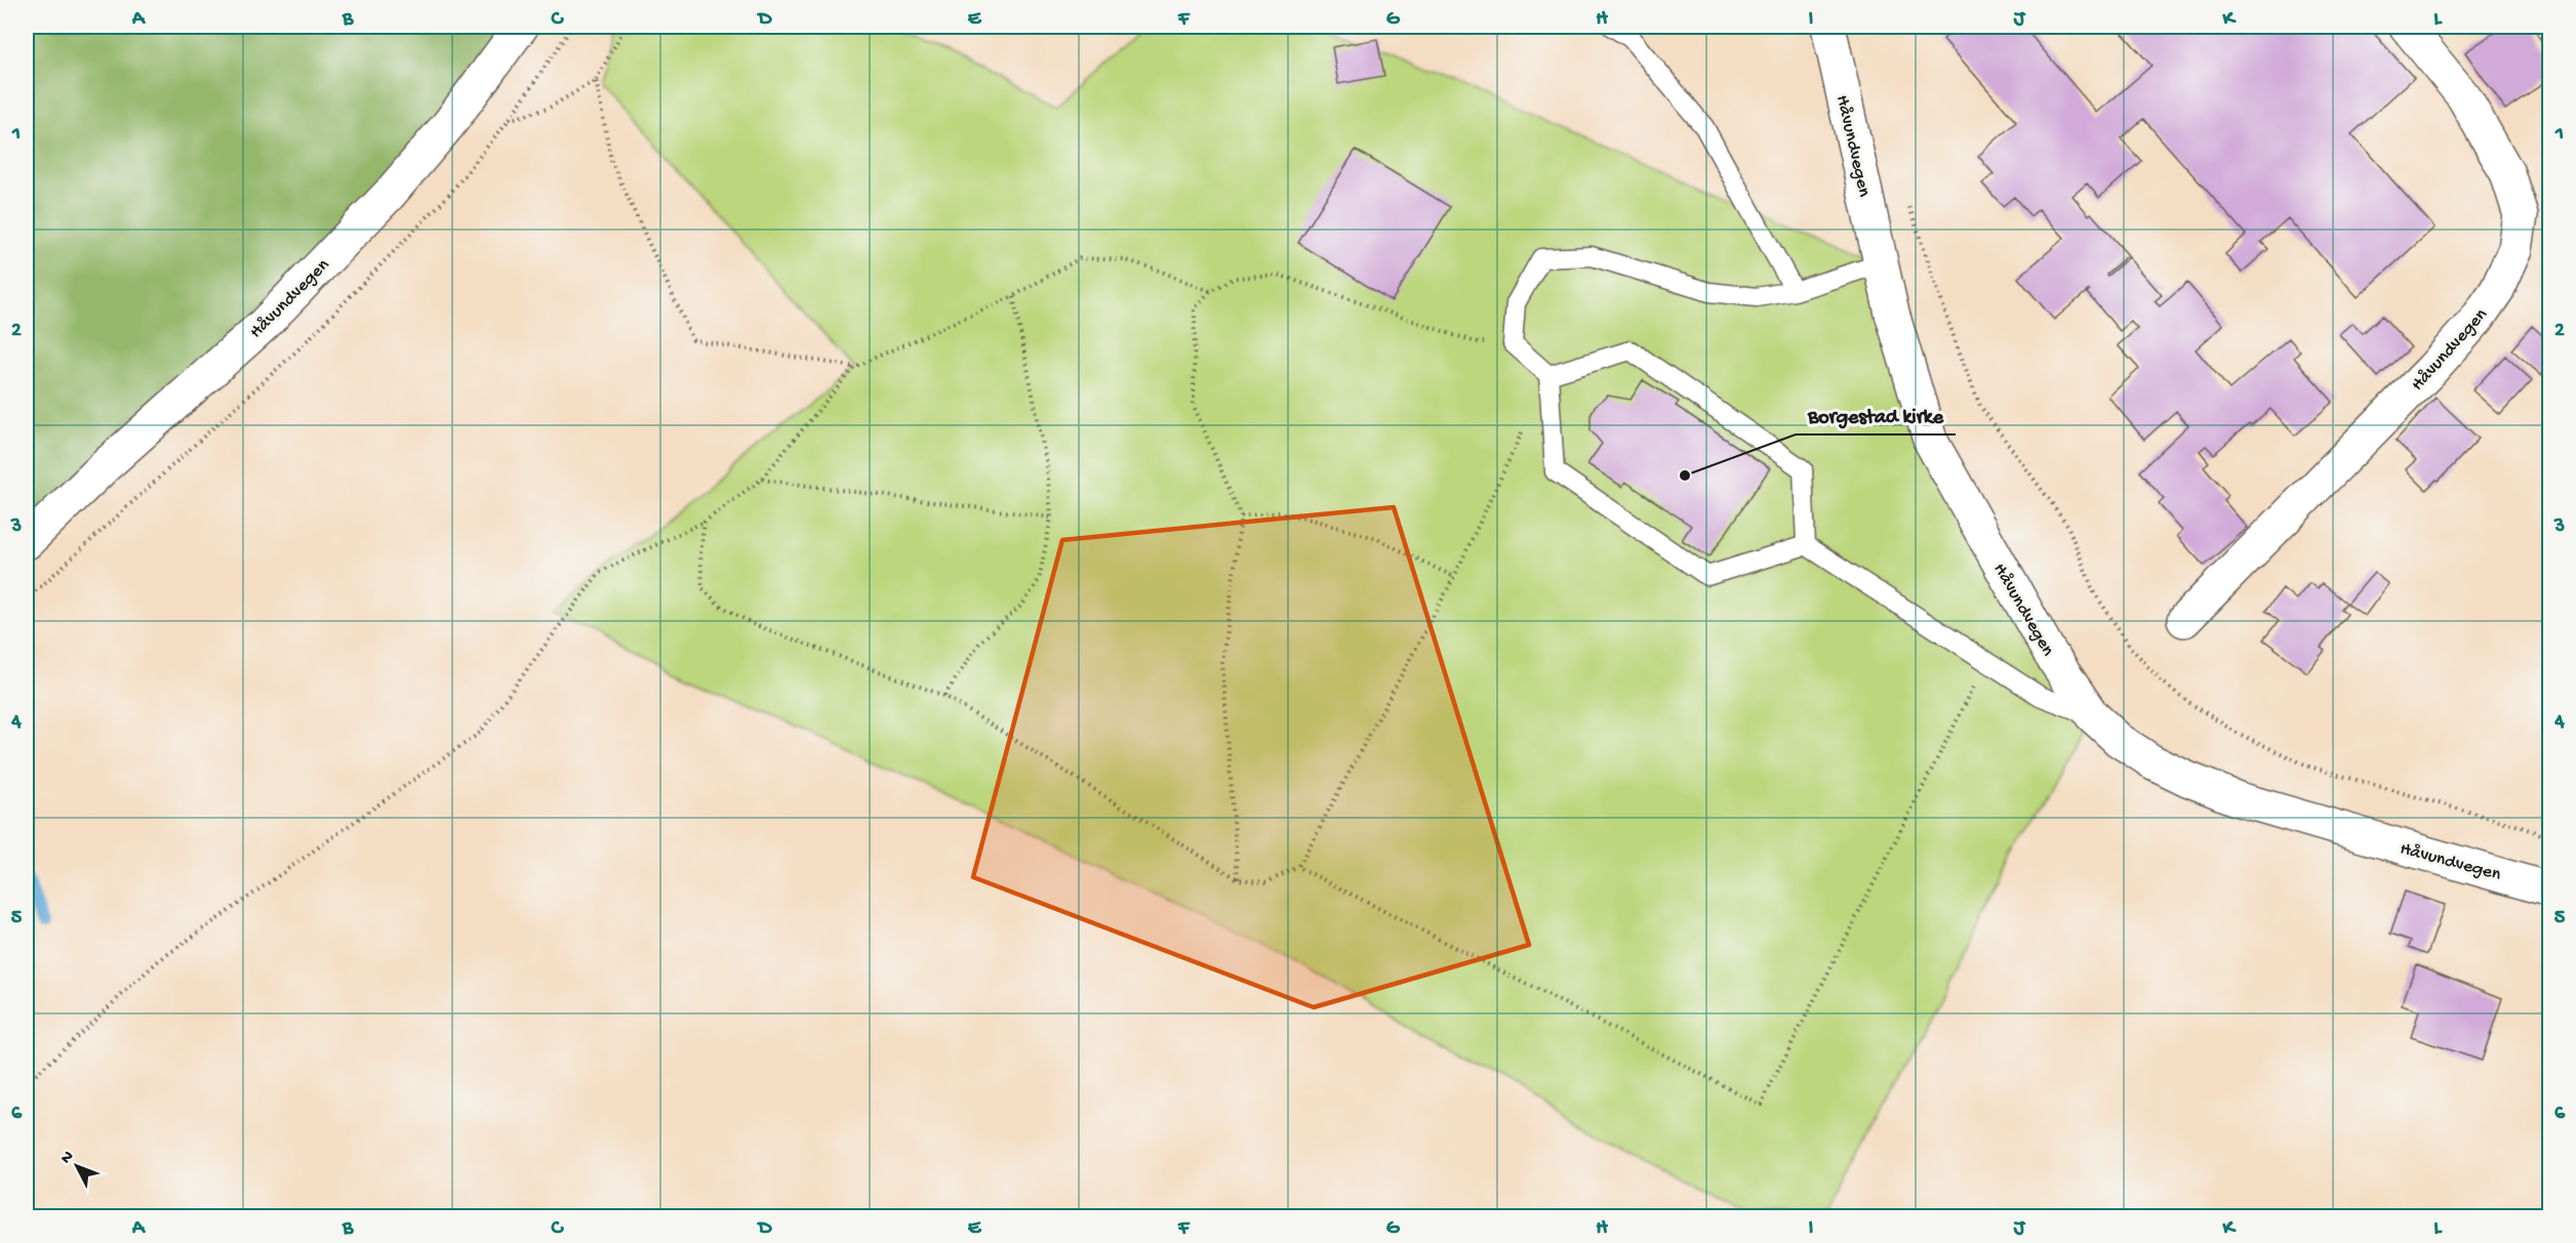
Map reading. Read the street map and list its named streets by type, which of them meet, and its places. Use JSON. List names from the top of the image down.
{
  "streets": {
    "street": ["Håvundvegen"]
  },
  "places": ["Borgestad kirke"],
  "north": "top left",
  "grid": {
    "columns": [
      "A",
      "B",
      "C",
      "D",
      "E",
      "F",
      "G",
      "H",
      "I",
      "J",
      "K",
      "L"
    ],
    "rows": [
      "1",
      "2",
      "3",
      "4",
      "5",
      "6"
    ]
  }
}
